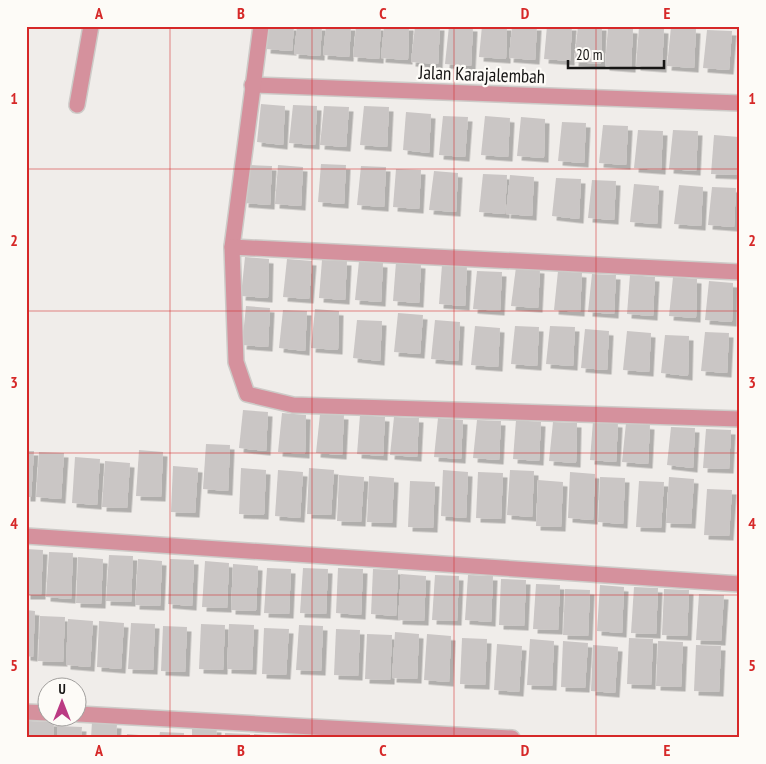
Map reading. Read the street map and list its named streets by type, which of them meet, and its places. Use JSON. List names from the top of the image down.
{
  "streets": {
    "street": ["Jalan Karajalembah"]
  },
  "scale_bar": "20 m",
  "north": "top",
  "grid": {
    "columns": [
      "A",
      "B",
      "C",
      "D",
      "E"
    ],
    "rows": [
      "1",
      "2",
      "3",
      "4",
      "5"
    ]
  }
}
